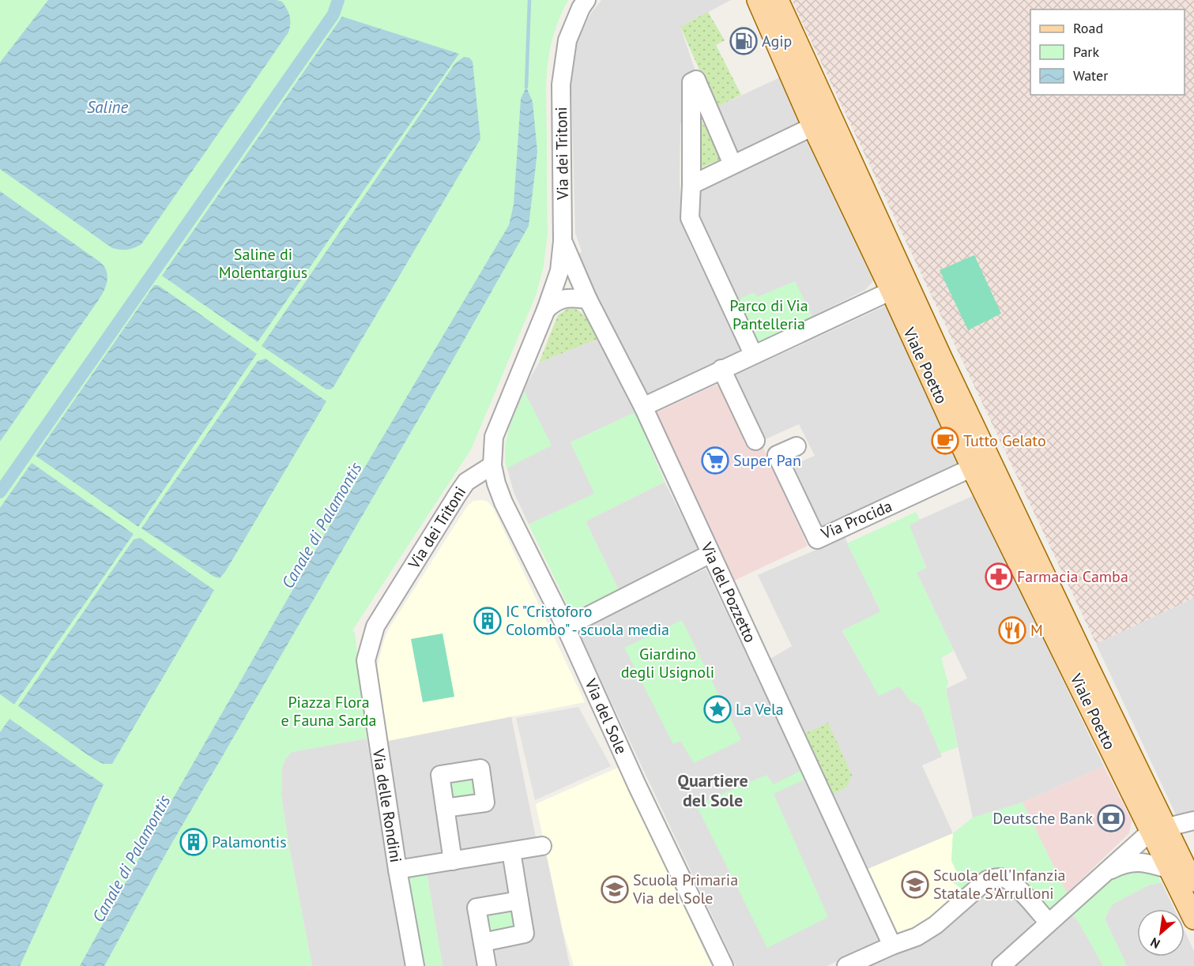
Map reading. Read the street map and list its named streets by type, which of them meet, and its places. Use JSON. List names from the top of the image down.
{
  "streets": {
    "main road": ["Viale Poetto"],
    "street": [
      "Via dei Tritoni",
      "Via Procida",
      "Via del Pozzetto",
      "Via del Sole",
      "Via delle Rondini"
    ]
  },
  "crossings": [
    ["Via dei Tritoni", "Via del Pozzetto"],
    ["Via dei Tritoni", "Via del Sole"],
    ["Via dei Tritoni", "Via delle Rondini"],
    ["Viale Poetto", "Via Procida"]
  ],
  "districts": ["Quartiere del Sole"],
  "water": ["Saline", "Canale di Palamontis"],
  "parks": [
    "Saline di Molentargius",
    "Parco di Via Pantelleria",
    "Giardino degli Usignoli",
    "Piazza Flora e Fauna Sarda"
  ],
  "places": {
    "fuel station": ["Agip"],
    "cafe": ["Tutto Gelato"],
    "supermarket": ["Super Pan"],
    "pharmacy": ["Farmacia Camba"],
    "building": ["IC \"Cristoforo Colombo\" - scuola media", "Palamontis"],
    "restaurant": ["M"],
    "place": ["La Vela"],
    "bank": ["Deutsche Bank"],
    "school or university": ["Scuola dell'Infanzia Statale S'Arrulloni", "Scuola Primaria Via del Sole"]
  },
  "legend": ["Road", "Park", "Water"],
  "north": "bottom left"
}
